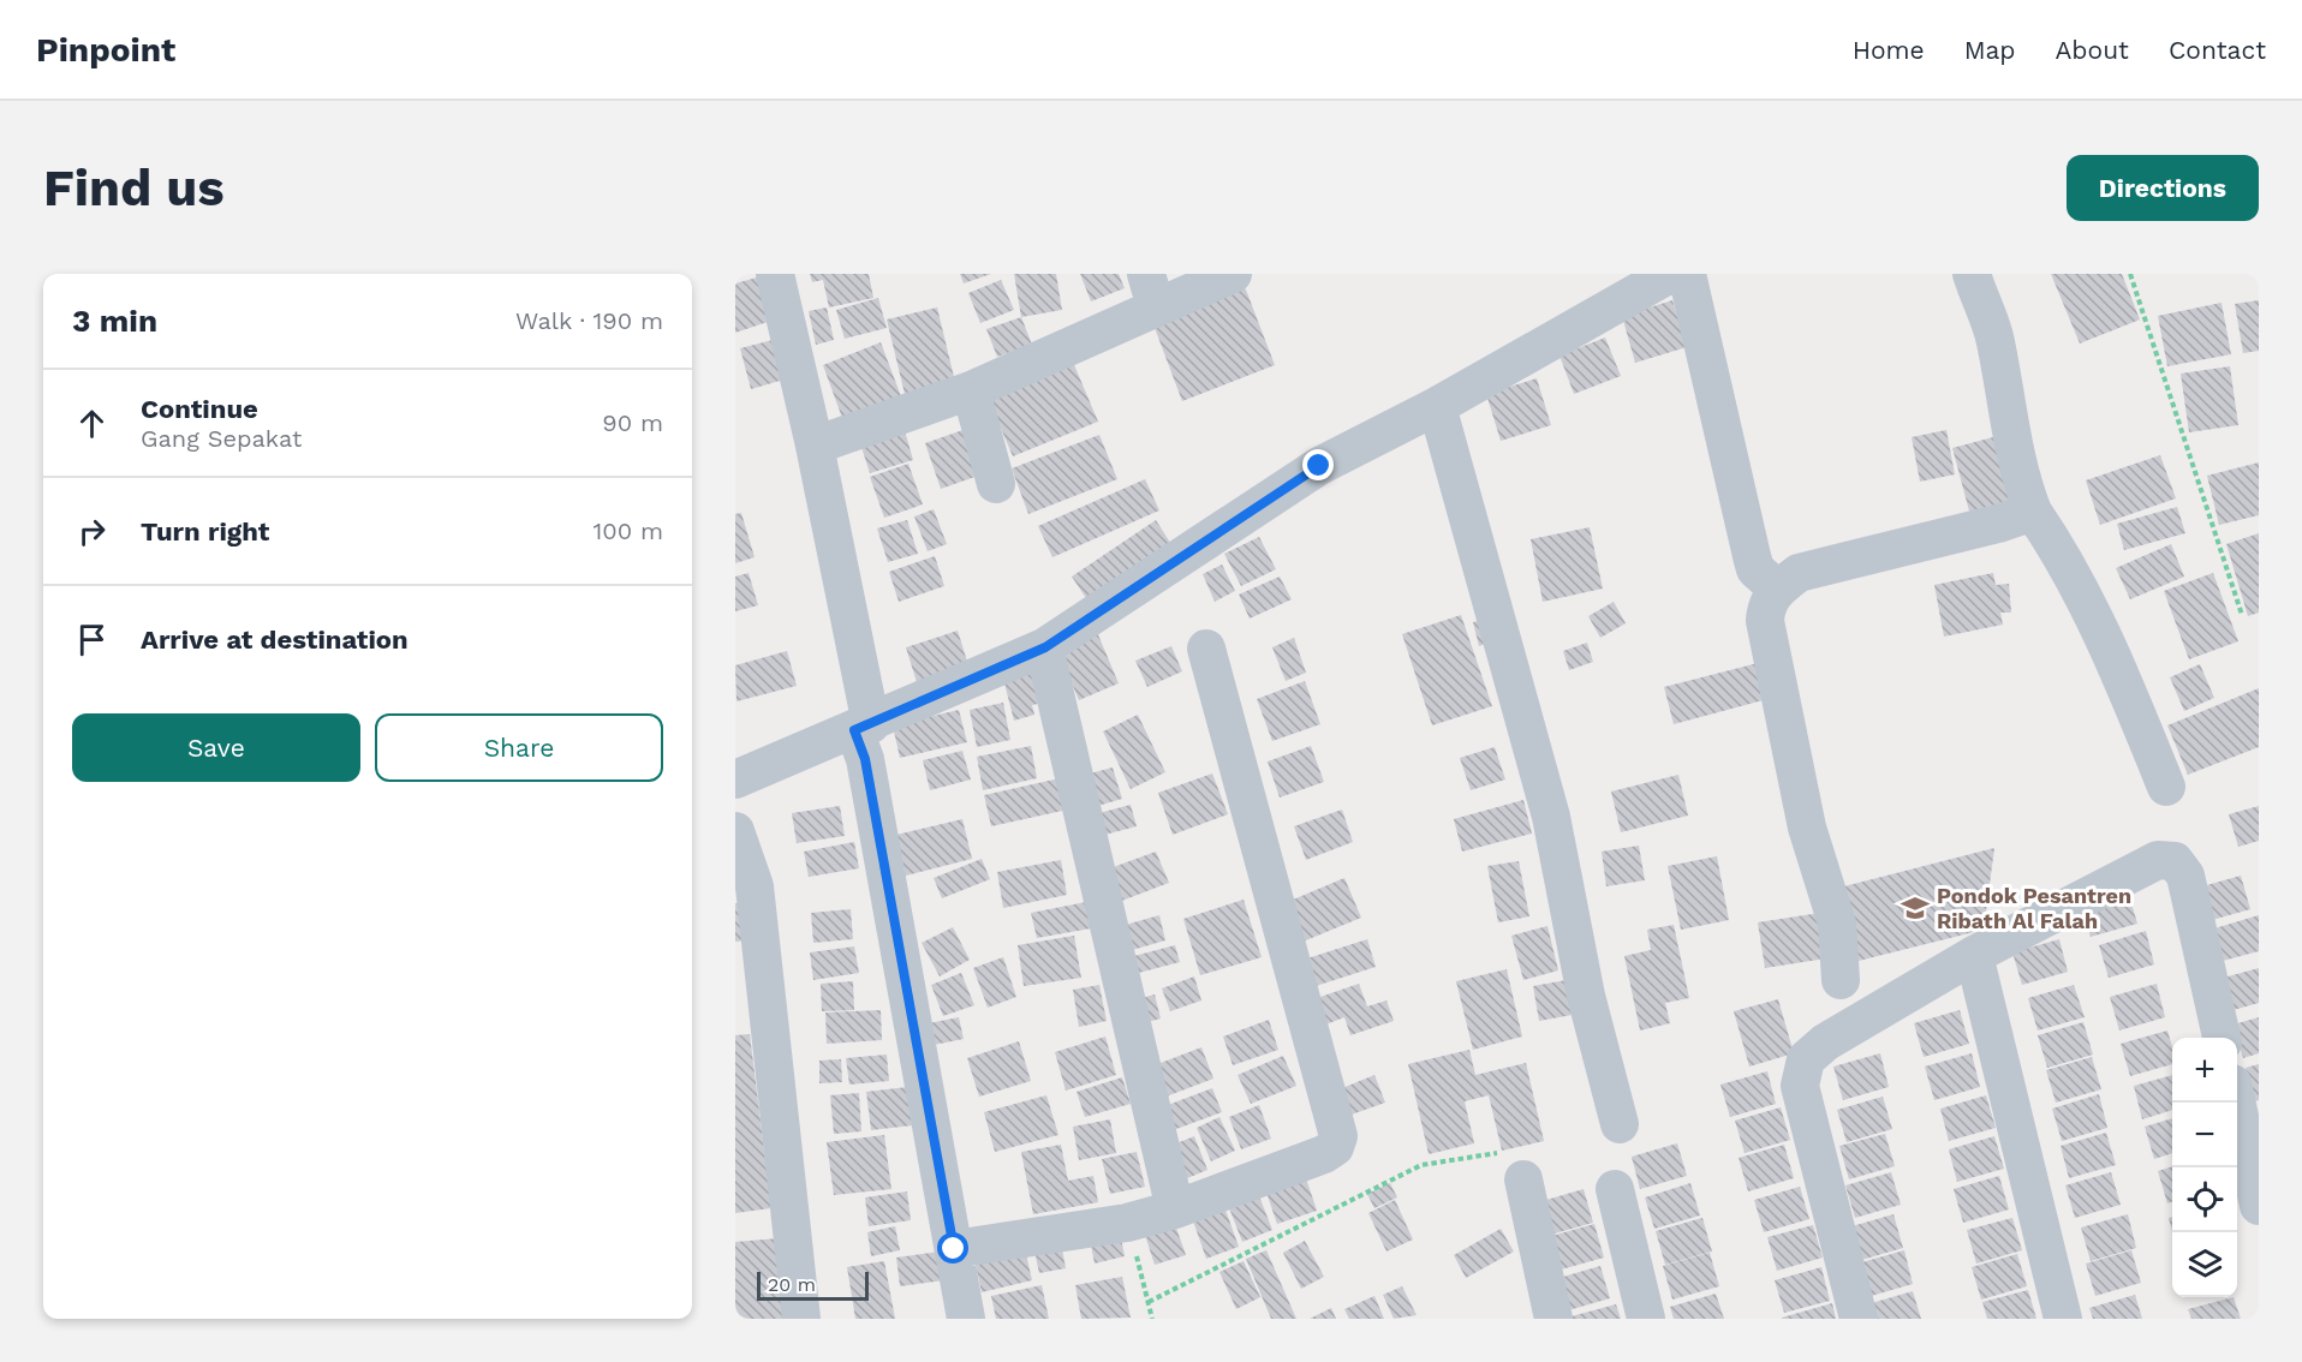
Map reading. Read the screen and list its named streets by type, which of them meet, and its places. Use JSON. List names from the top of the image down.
{
  "places": {
    "school or university": ["Pondok Pesantren Ribath Al Falah"]
  },
  "scale_bar": "20 m",
  "page": {
    "header": "Pinpoint",
    "nav": [
      "Home",
      "Map",
      "About",
      "Contact"
    ],
    "buttons": [
      "Directions",
      ["Save", "Share"]
    ],
    "title": "Find us",
    "heading": ["3 min", "Walk · 190 m"],
    "list": [
      ["Continue", "Gang Sepakat", "90 m"],
      ["Turn right", "100 m"],
      "Arrive at destination"
    ],
    "map_buttons": ["+", "−"],
    "scale": "20 m"
  }
}
